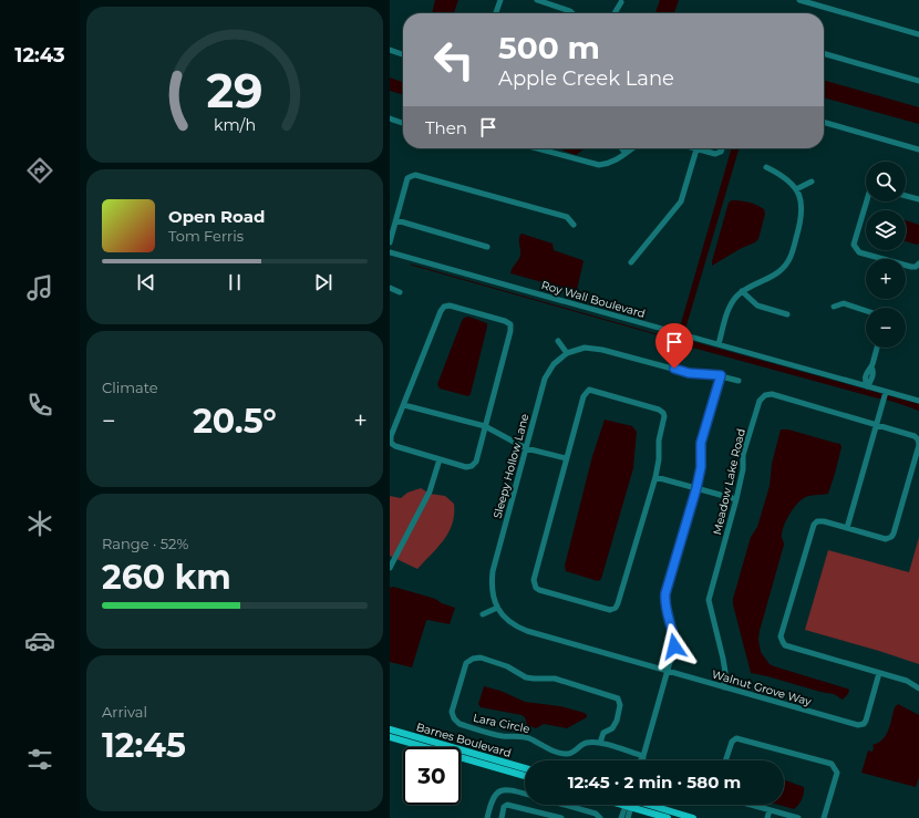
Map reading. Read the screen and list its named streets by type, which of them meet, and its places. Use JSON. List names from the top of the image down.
{
  "streets": {
    "main road": ["Barnes Boulevard"],
    "street": [
      "Roy Wall Boulevard",
      "Sleepy Hollow Lane",
      "Meadow Lake Road",
      "Walnut Grove Way",
      "Lara Circle"
    ]
  },
  "crossings": [
    ["Sleepy Hollow Lane", "Walnut Grove Way"],
    ["Meadow Lake Road", "Walnut Grove Way"]
  ],
  "page": {
    "tabs": "12:43",
    "turn": ["500 m", "Apple Creek Lane"],
    "then": "Then",
    "map_buttons": ["+", "−"],
    "song": ["Open Road", "Tom Ferris"],
    "tile": [
      "Climate",
      ["Range · 52%", "260 km"],
      ["Arrival", "12:45"]
    ],
    "heat": ["−", "20.5°", "+"],
    "limit": "30",
    "trip": "12:45 · 2 min · 580 m",
    "gauge": ["29", "km/h"]
  }
}
